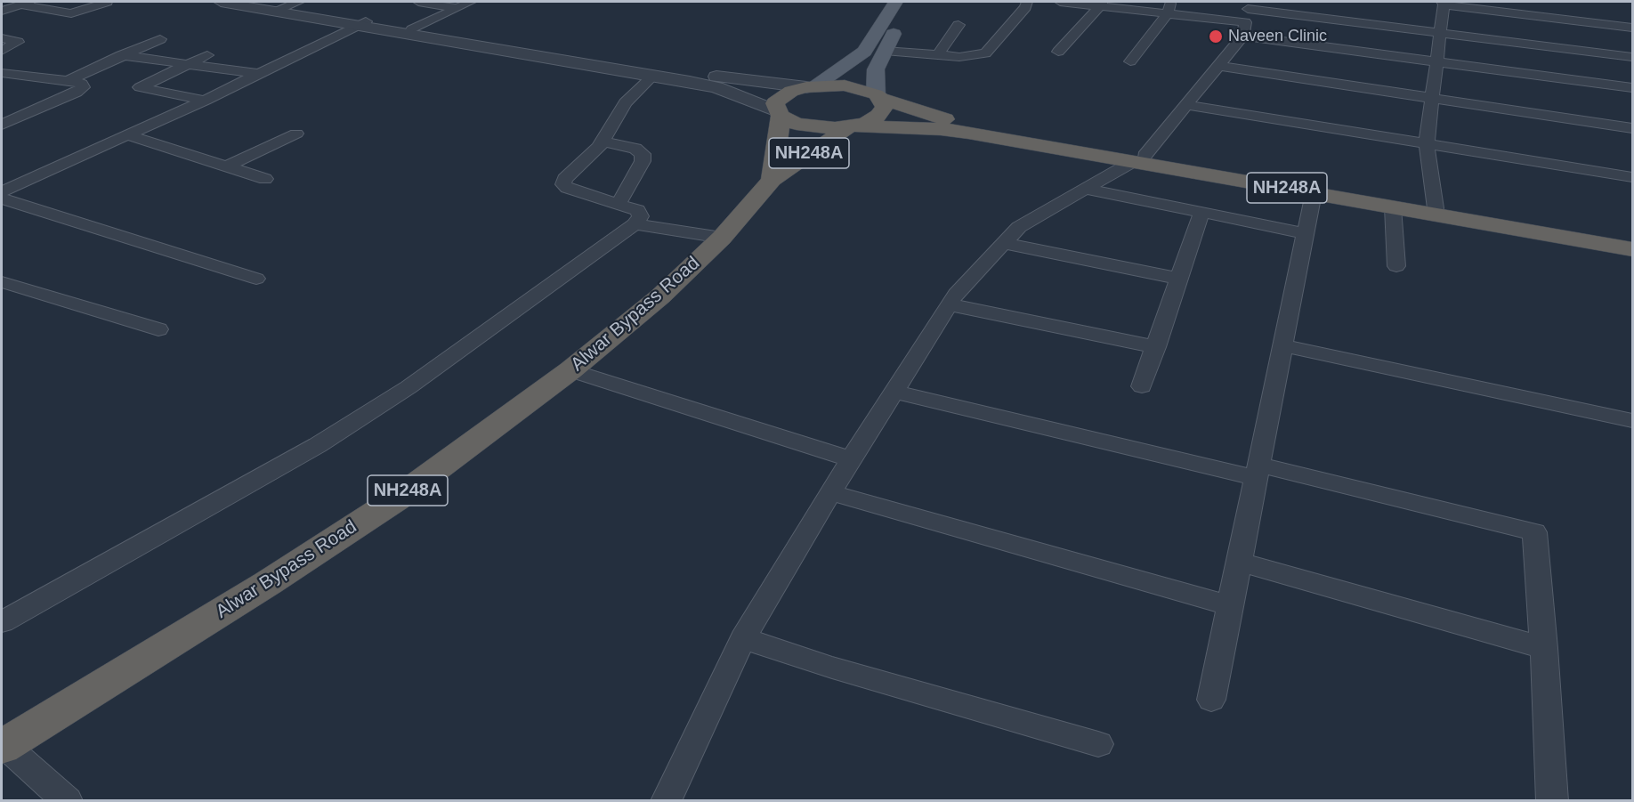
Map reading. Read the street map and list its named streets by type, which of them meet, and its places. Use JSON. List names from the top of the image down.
{
  "streets": {
    "highway": ["NH248A", "Alwar Bypass Road"]
  },
  "crossings": [
    ["NH248A", "Alwar Bypass Road"]
  ],
  "places": ["Naveen Clinic"]
}
